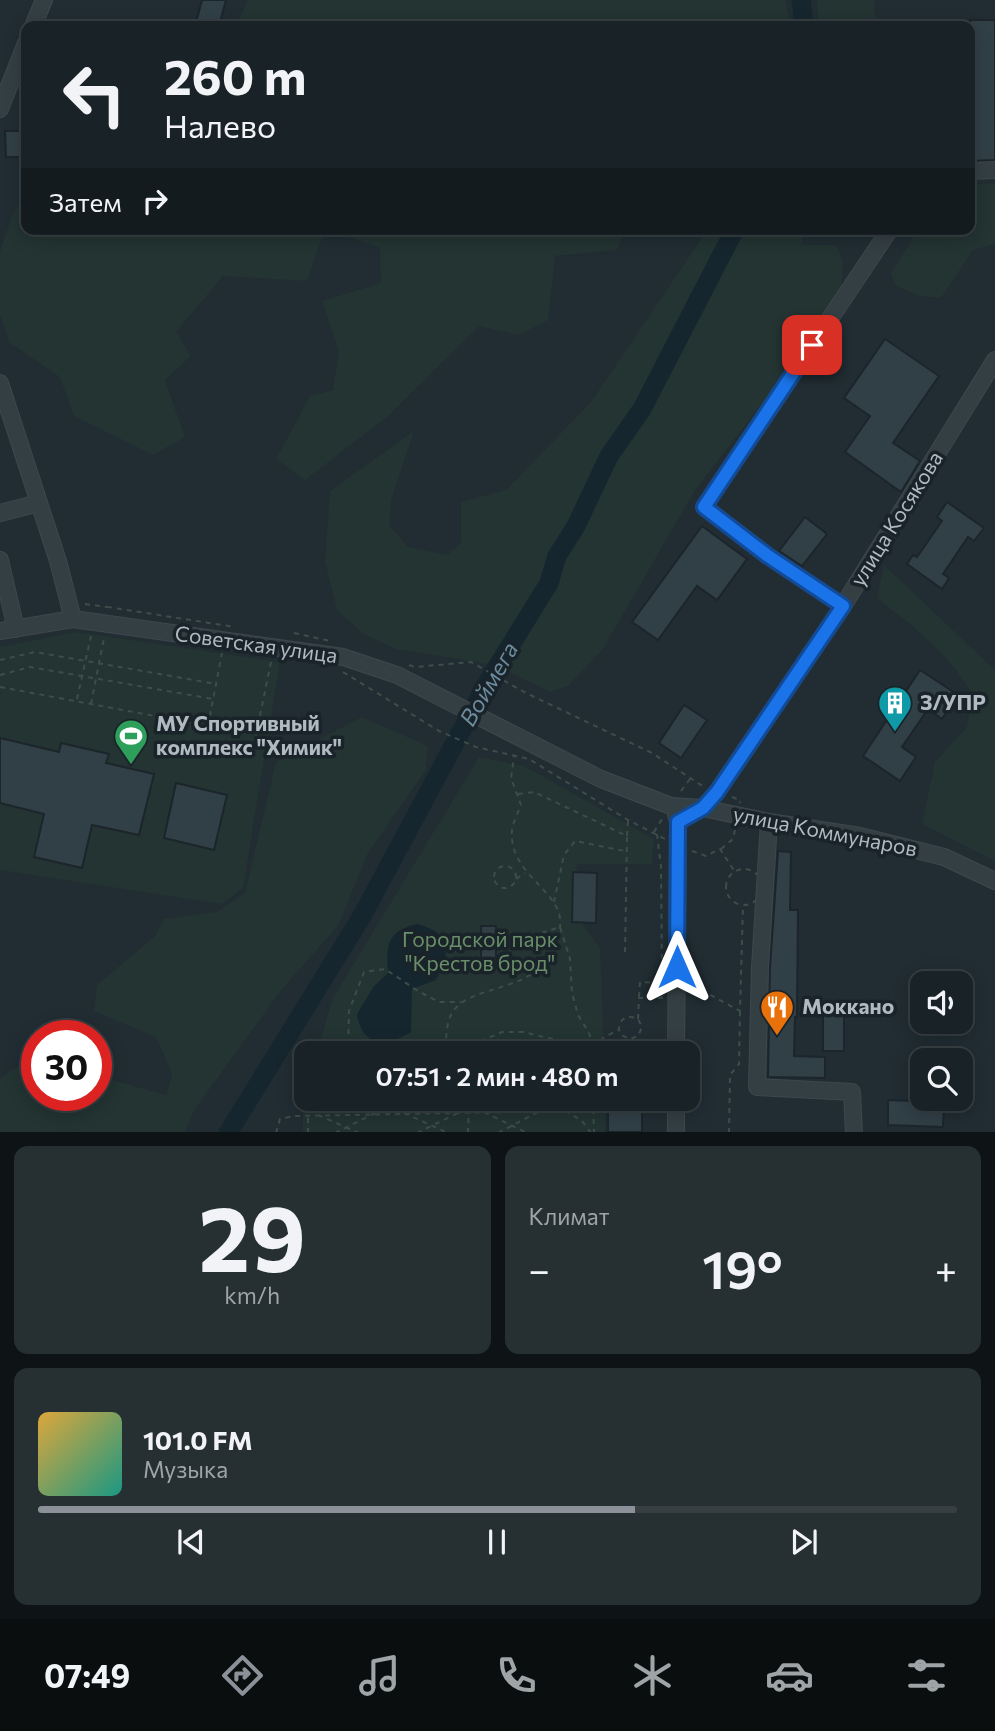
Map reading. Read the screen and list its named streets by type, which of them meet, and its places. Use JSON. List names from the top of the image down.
{
  "streets": {
    "street": ["улица Косякова", "Советская улица", "улица Коммунаров"]
  },
  "crossings": [
    ["улица Косякова", "улица Коммунаров"],
    ["Советская улица", "улица Коммунаров"]
  ],
  "water": ["Воймега"],
  "parks": ["Городской парк \"Крестов брод\""],
  "places": {
    "building": ["З/УПР"],
    "sports": ["МУ Спортивный комплекс \"Химик\""],
    "restaurant": ["Моккано"]
  },
  "page": {
    "turn": ["260 m", "Налево"],
    "then": "Затем",
    "limit": "30",
    "trip": "07:51 · 2 мин · 480 m",
    "tile": [
      ["29", "km/h"],
      "Климат"
    ],
    "heat": ["−", "19°", "+"],
    "song": ["101.0 FM", "Музыка"],
    "tabs": "07:49"
  }
}
